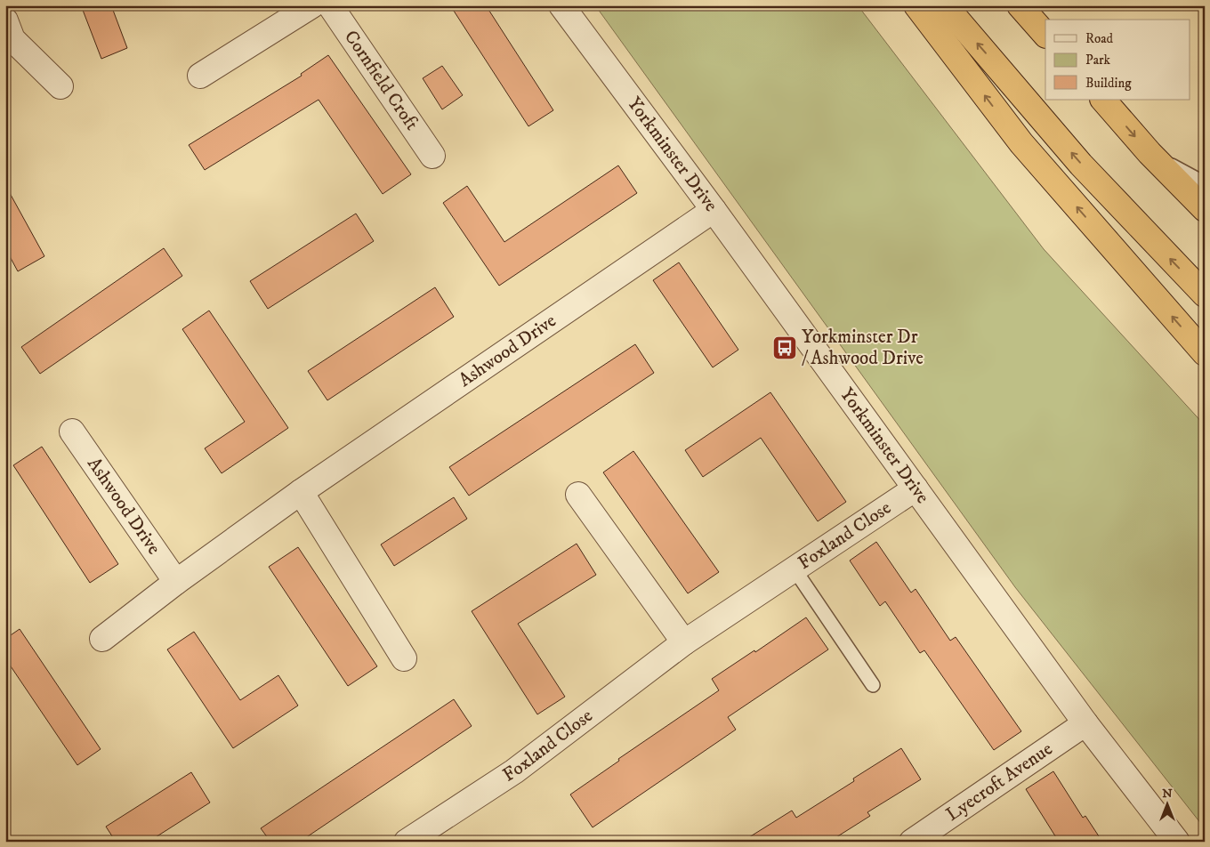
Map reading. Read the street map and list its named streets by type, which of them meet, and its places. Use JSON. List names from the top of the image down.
{
  "streets": {
    "street": [
      "Cornfield Croft",
      "Yorkminster Drive",
      "Ashwood Drive",
      "Foxland Close",
      "Lyecroft Avenue"
    ]
  },
  "crossings": [
    ["Yorkminster Drive", "Ashwood Drive"],
    ["Yorkminster Drive", "Foxland Close"],
    ["Yorkminster Drive", "Lyecroft Avenue"]
  ],
  "places": {
    "bus stop": ["Yorkminster Dr / Ashwood Drive"]
  },
  "legend": ["Road", "Park", "Building"],
  "north": "top"
}
